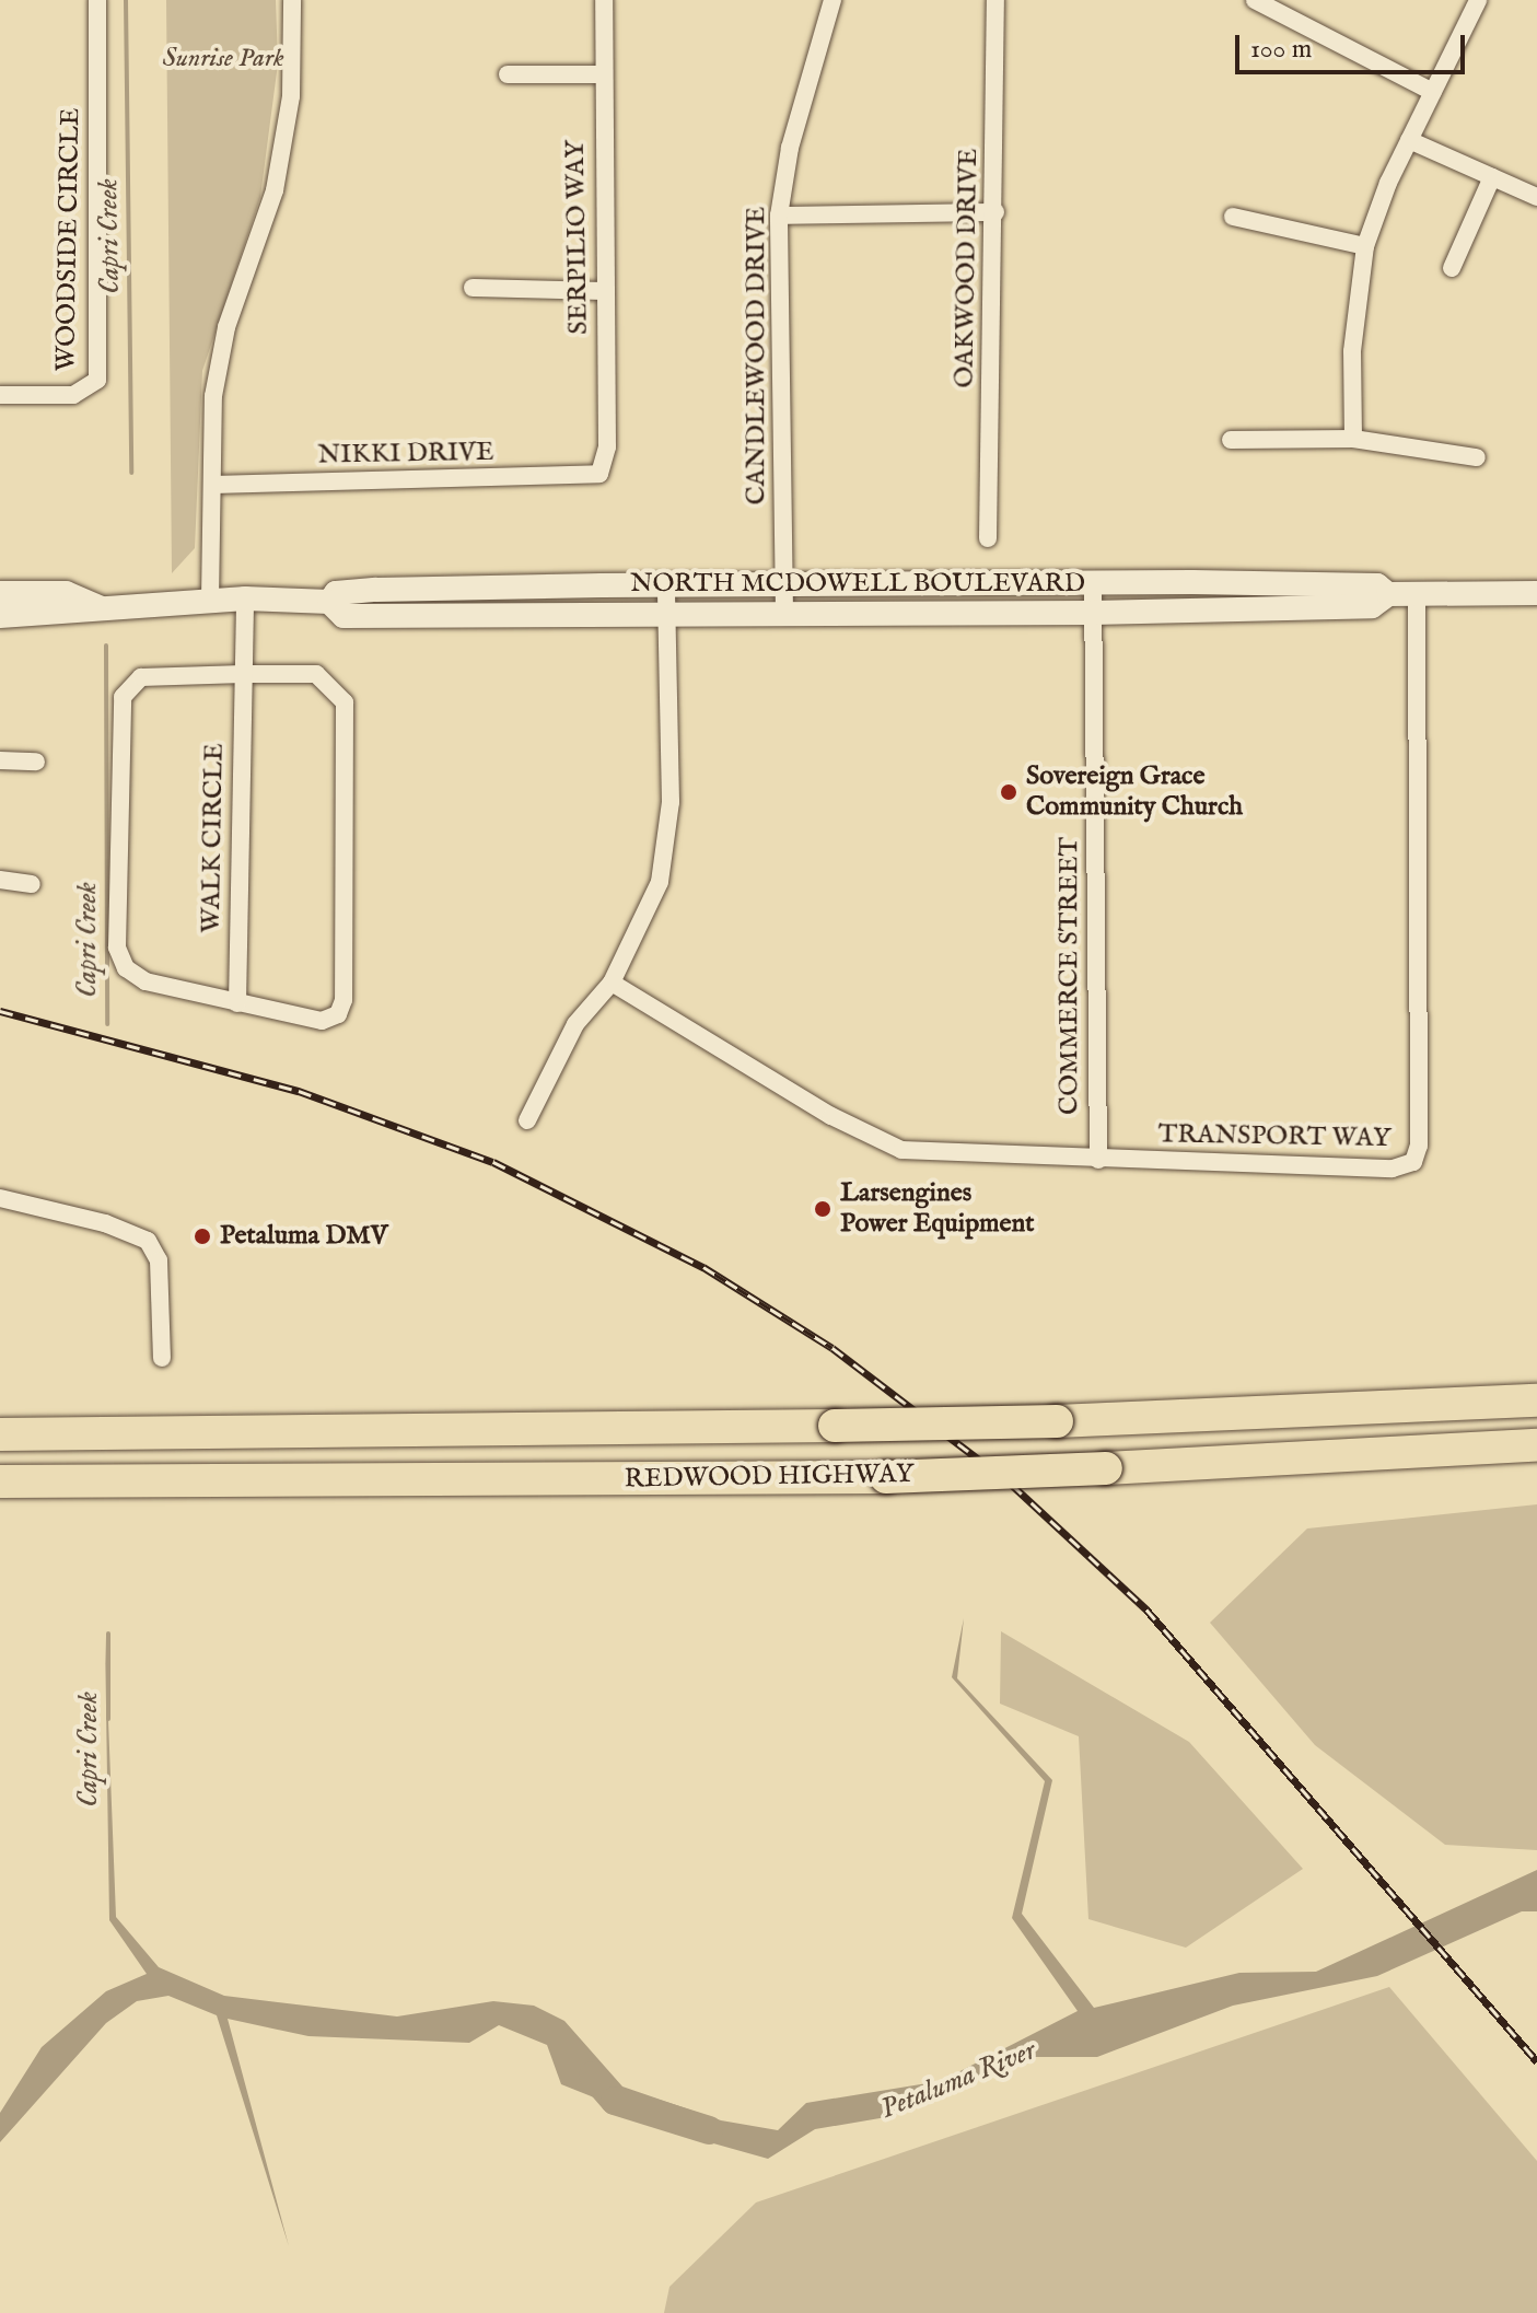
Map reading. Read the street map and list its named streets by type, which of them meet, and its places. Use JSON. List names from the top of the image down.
{
  "streets": {
    "highway": ["REDWOOD HIGHWAY"],
    "main road": ["NORTH MCDOWELL BOULEVARD"],
    "street": [
      "SERPILIO WAY",
      "WOODSIDE CIRCLE",
      "OAKWOOD DRIVE",
      "CANDLEWOOD DRIVE",
      "NIKKI DRIVE",
      "WALK CIRCLE",
      "COMMERCE STREET",
      "TRANSPORT WAY"
    ]
  },
  "crossings": [
    ["SERPILIO WAY", "NIKKI DRIVE"],
    ["CANDLEWOOD DRIVE", "NORTH MCDOWELL BOULEVARD"],
    ["NORTH MCDOWELL BOULEVARD", "WALK CIRCLE"],
    ["NORTH MCDOWELL BOULEVARD", "COMMERCE STREET"],
    ["NORTH MCDOWELL BOULEVARD", "TRANSPORT WAY"],
    ["COMMERCE STREET", "TRANSPORT WAY"]
  ],
  "water": ["Capri Creek", "Petaluma River"],
  "parks": ["Sunrise Park"],
  "places": ["Sovereign Grace Community Church", "Larsengines Power Equipment", "Petaluma DMV"],
  "scale_bar": "100 m"
}
